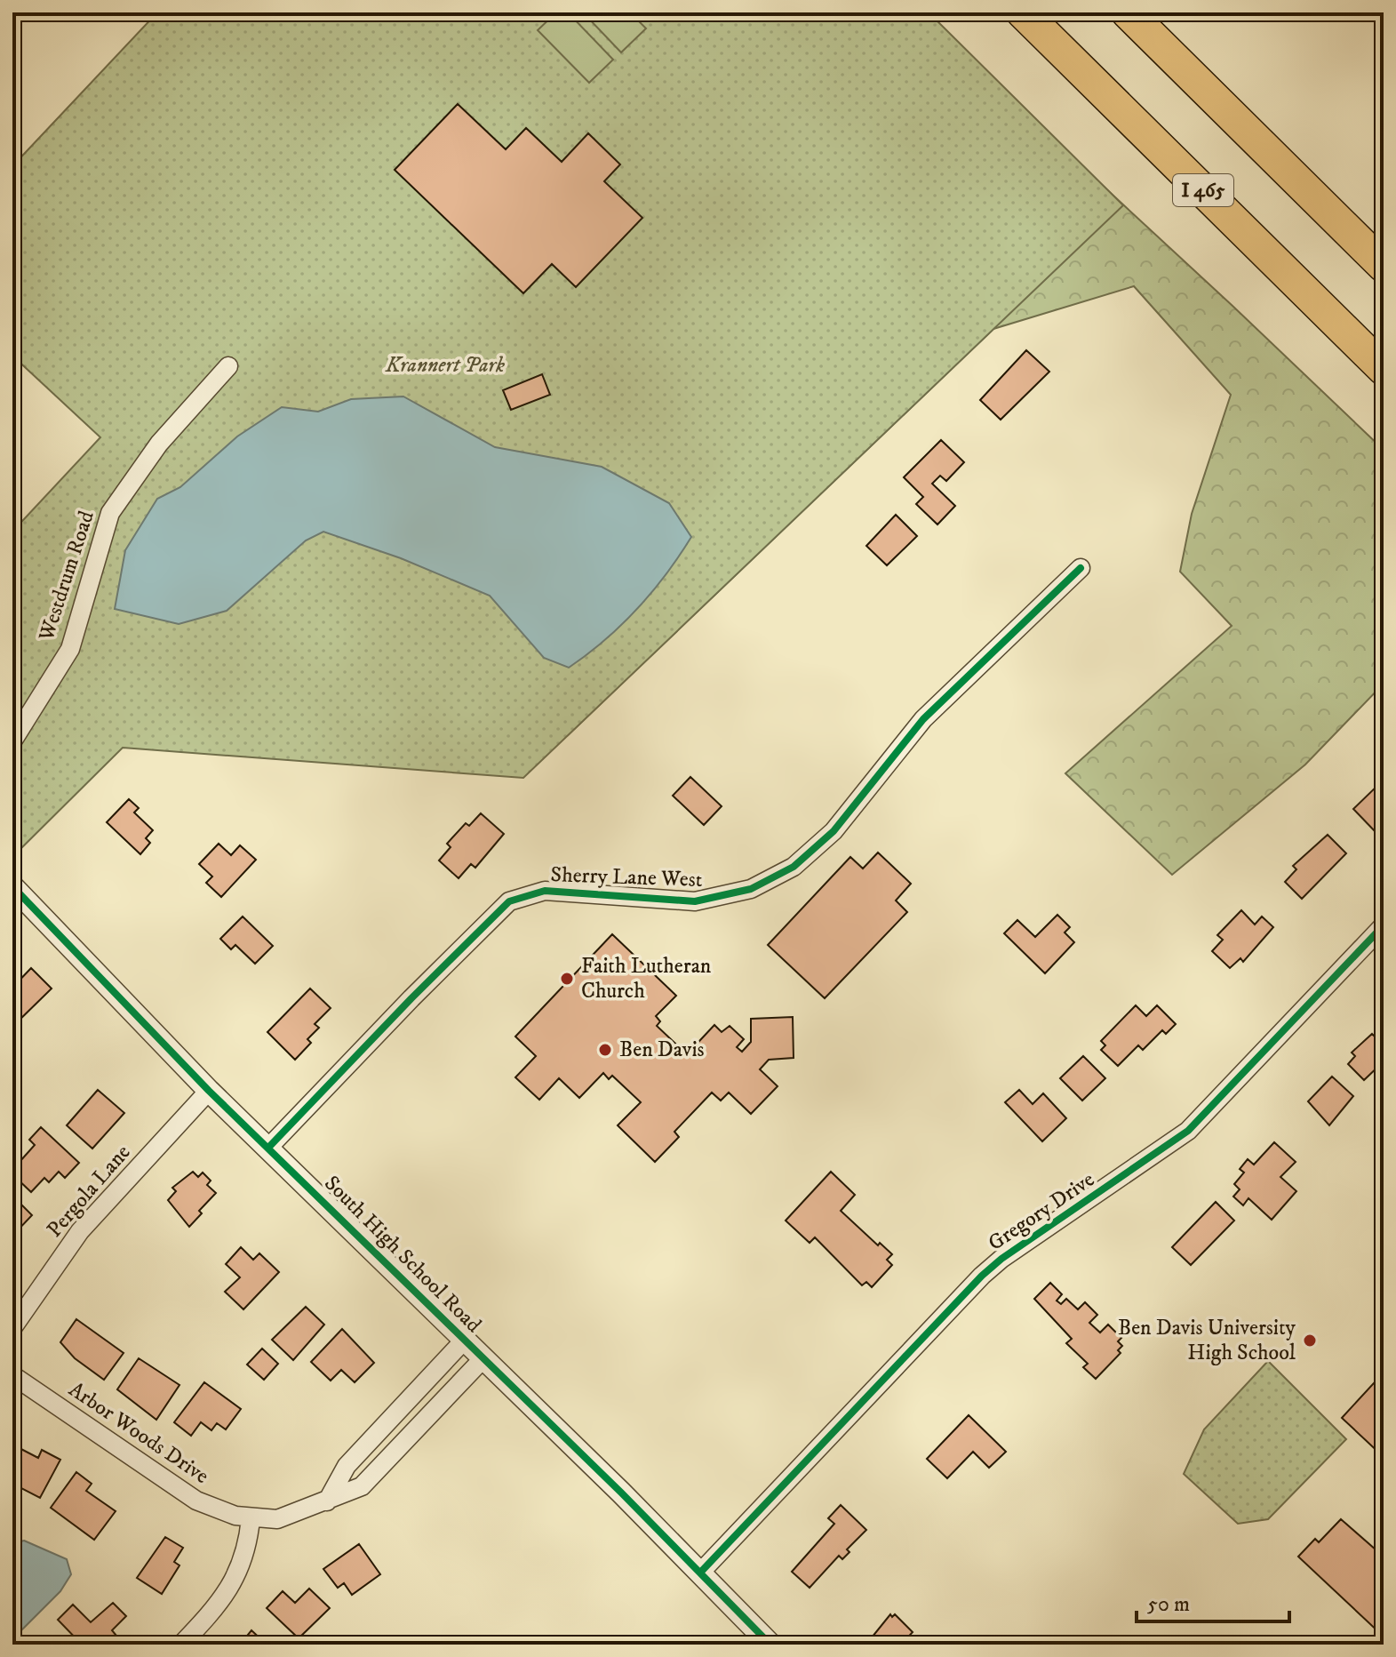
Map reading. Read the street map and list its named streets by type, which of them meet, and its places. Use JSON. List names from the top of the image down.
{
  "streets": {
    "highway": ["I 465"],
    "street": [
      "Westdrum Road",
      "Sherry Lane West",
      "Pergola Lane",
      "Gregory Drive",
      "South High School Road",
      "Arbor Woods Drive"
    ]
  },
  "crossings": [
    ["Sherry Lane West", "South High School Road"],
    ["Pergola Lane", "South High School Road"],
    ["Gregory Drive", "South High School Road"],
    ["South High School Road", "Arbor Woods Drive"]
  ],
  "parks": ["Krannert Park"],
  "places": ["Faith Lutheran Church", "Ben Davis", "Ben Davis University High School"],
  "scale_bar": "50 m"
}
